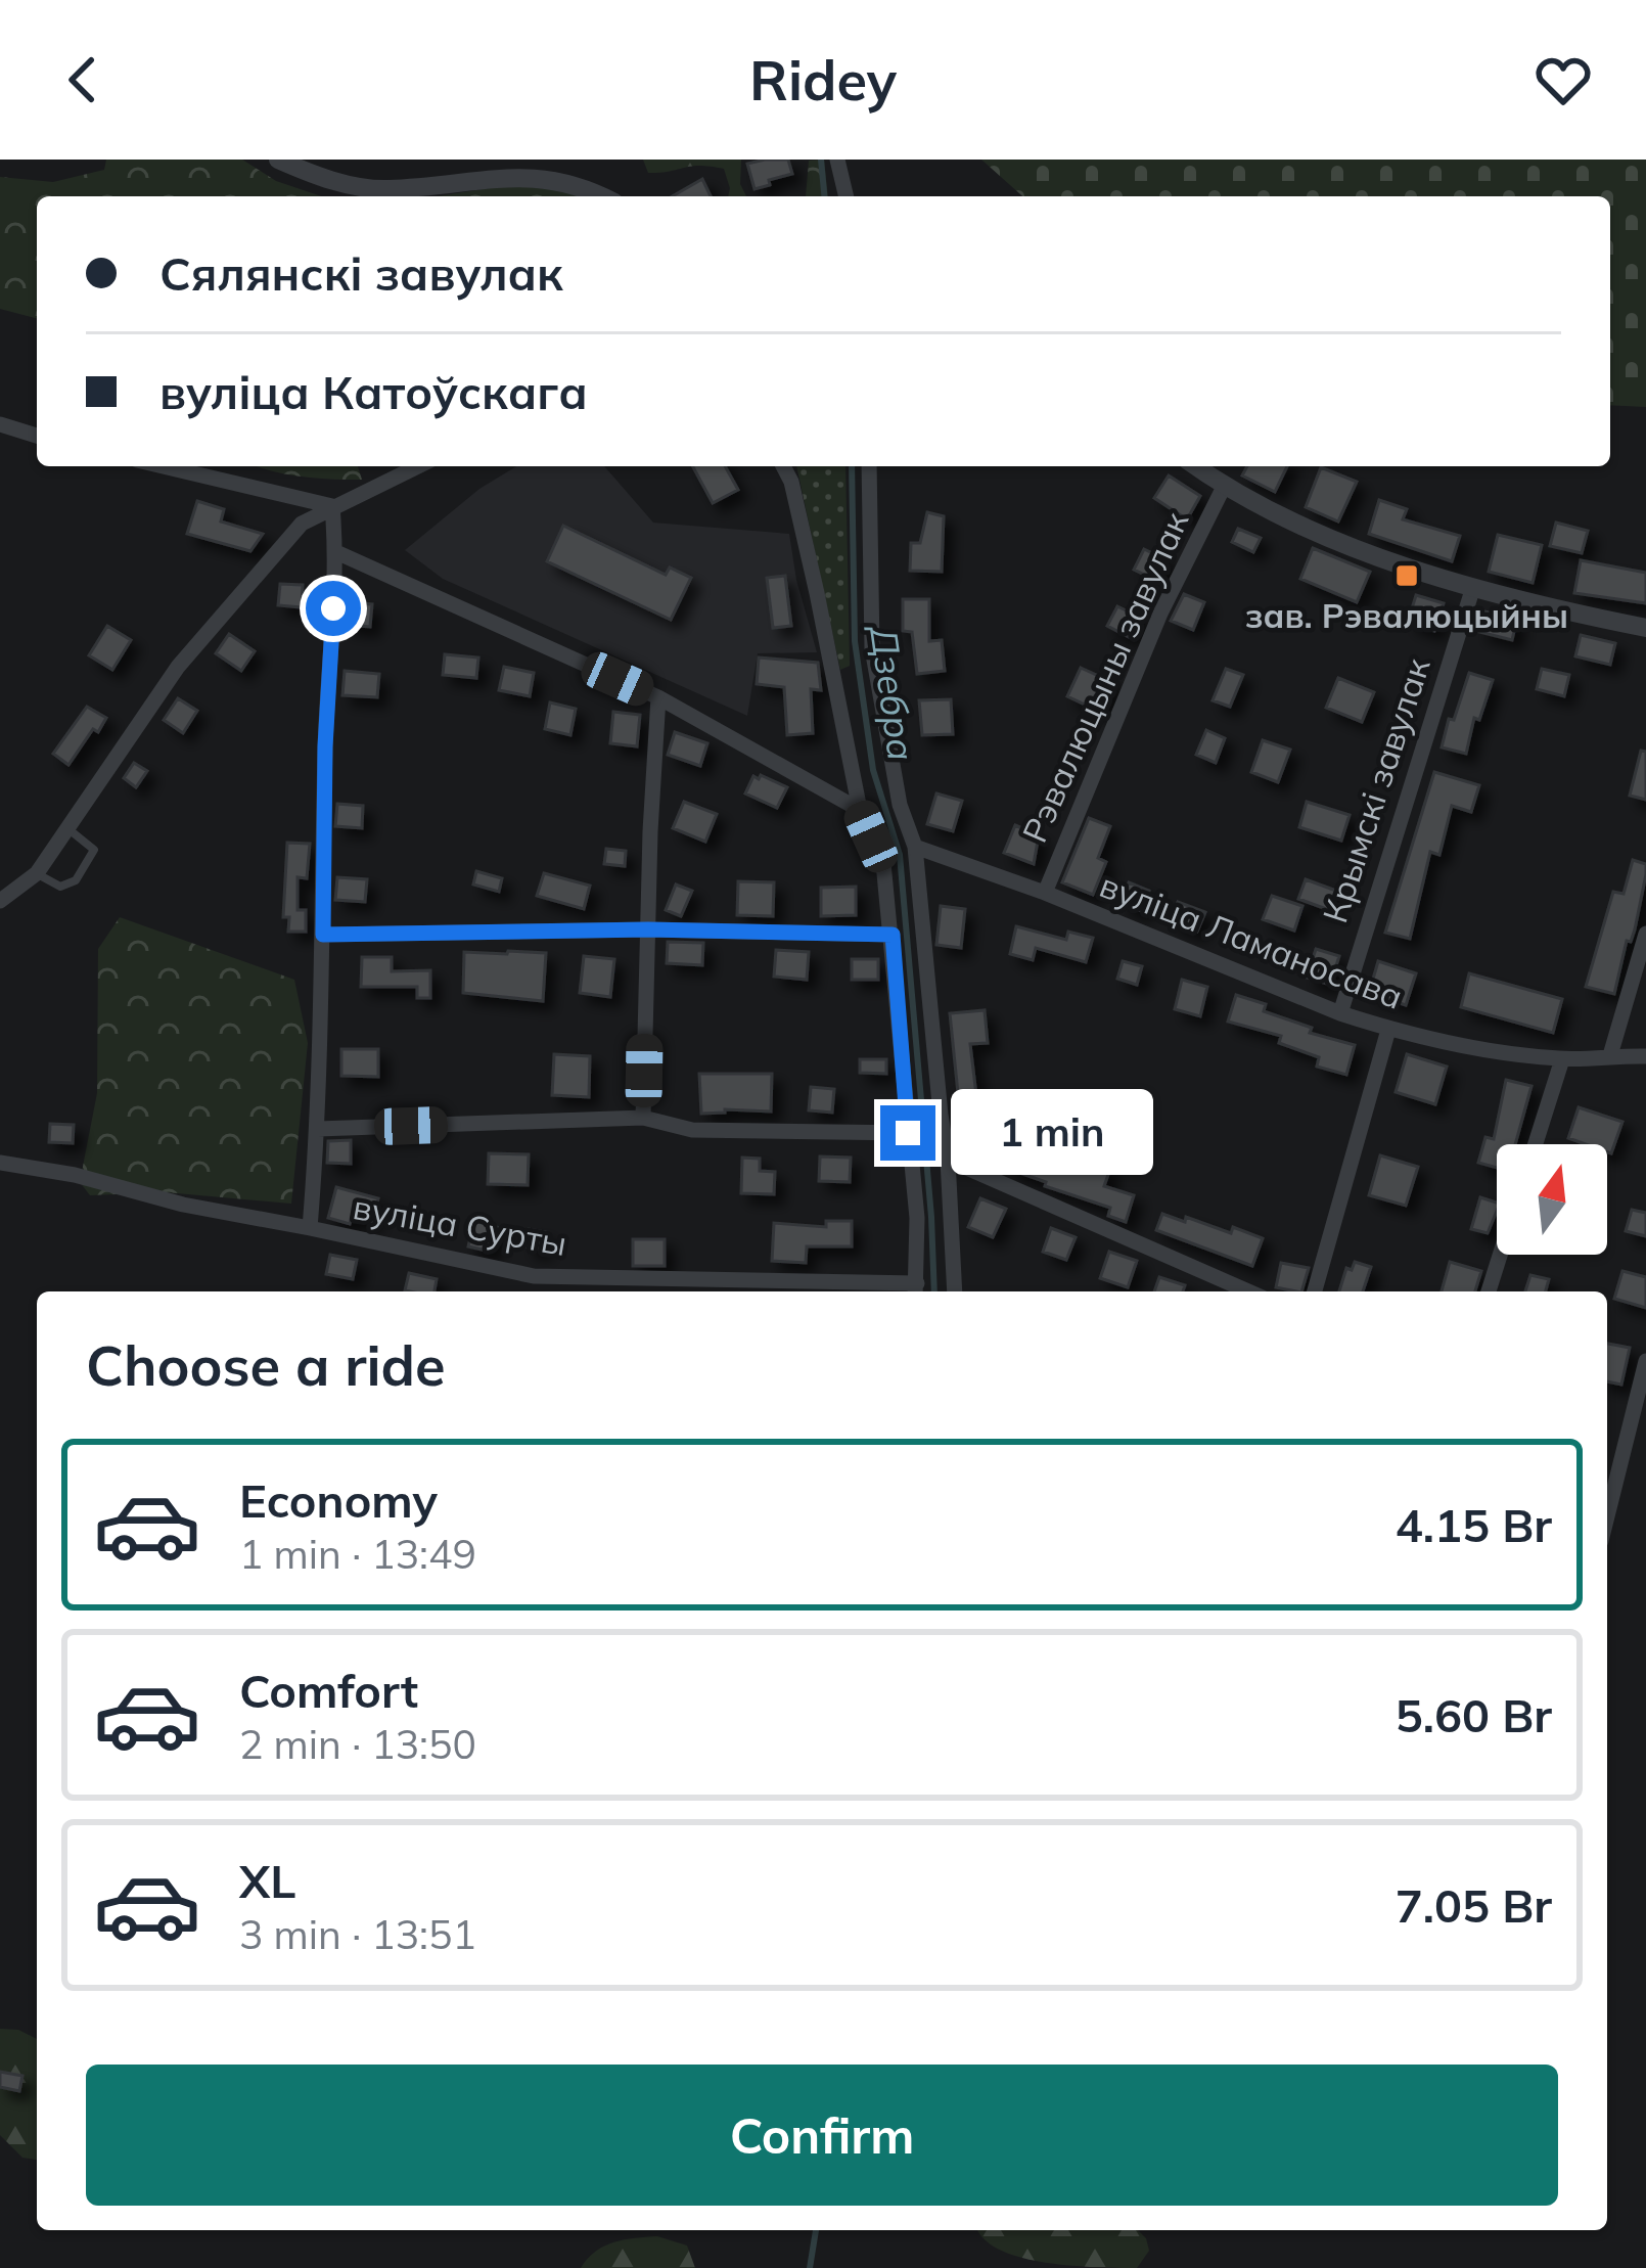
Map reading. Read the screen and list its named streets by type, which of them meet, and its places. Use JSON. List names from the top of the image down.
{
  "streets": {
    "street": [
      "Рэвалюцыны завулак",
      "Крымскі завулак",
      "вуліца Ламаносава",
      "вуліца Сурты"
    ]
  },
  "crossings": [
    ["Рэвалюцыны завулак", "вуліца Ламаносава"],
    ["Крымскі завулак", "вуліца Ламаносава"]
  ],
  "water": ["Дзебра"],
  "places": {
    "transit": ["зав. Рэвалюцыйны"]
  },
  "north": "top",
  "page": {
    "header": "Ridey",
    "banner": ["Сялянскі завулак", "вуліца Катоўскага"],
    "bubble": "1 min",
    "heading": "Choose a ride",
    "list": [
      {
        "name": "Economy",
        "note": "1 min · 13:49",
        "value": "4.15 Br"
      },
      {
        "name": "Comfort",
        "note": "2 min · 13:50",
        "value": "5.60 Br"
      },
      {
        "name": "XL",
        "note": "3 min · 13:51",
        "value": "7.05 Br"
      }
    ],
    "buttons": "Confirm"
  }
}
